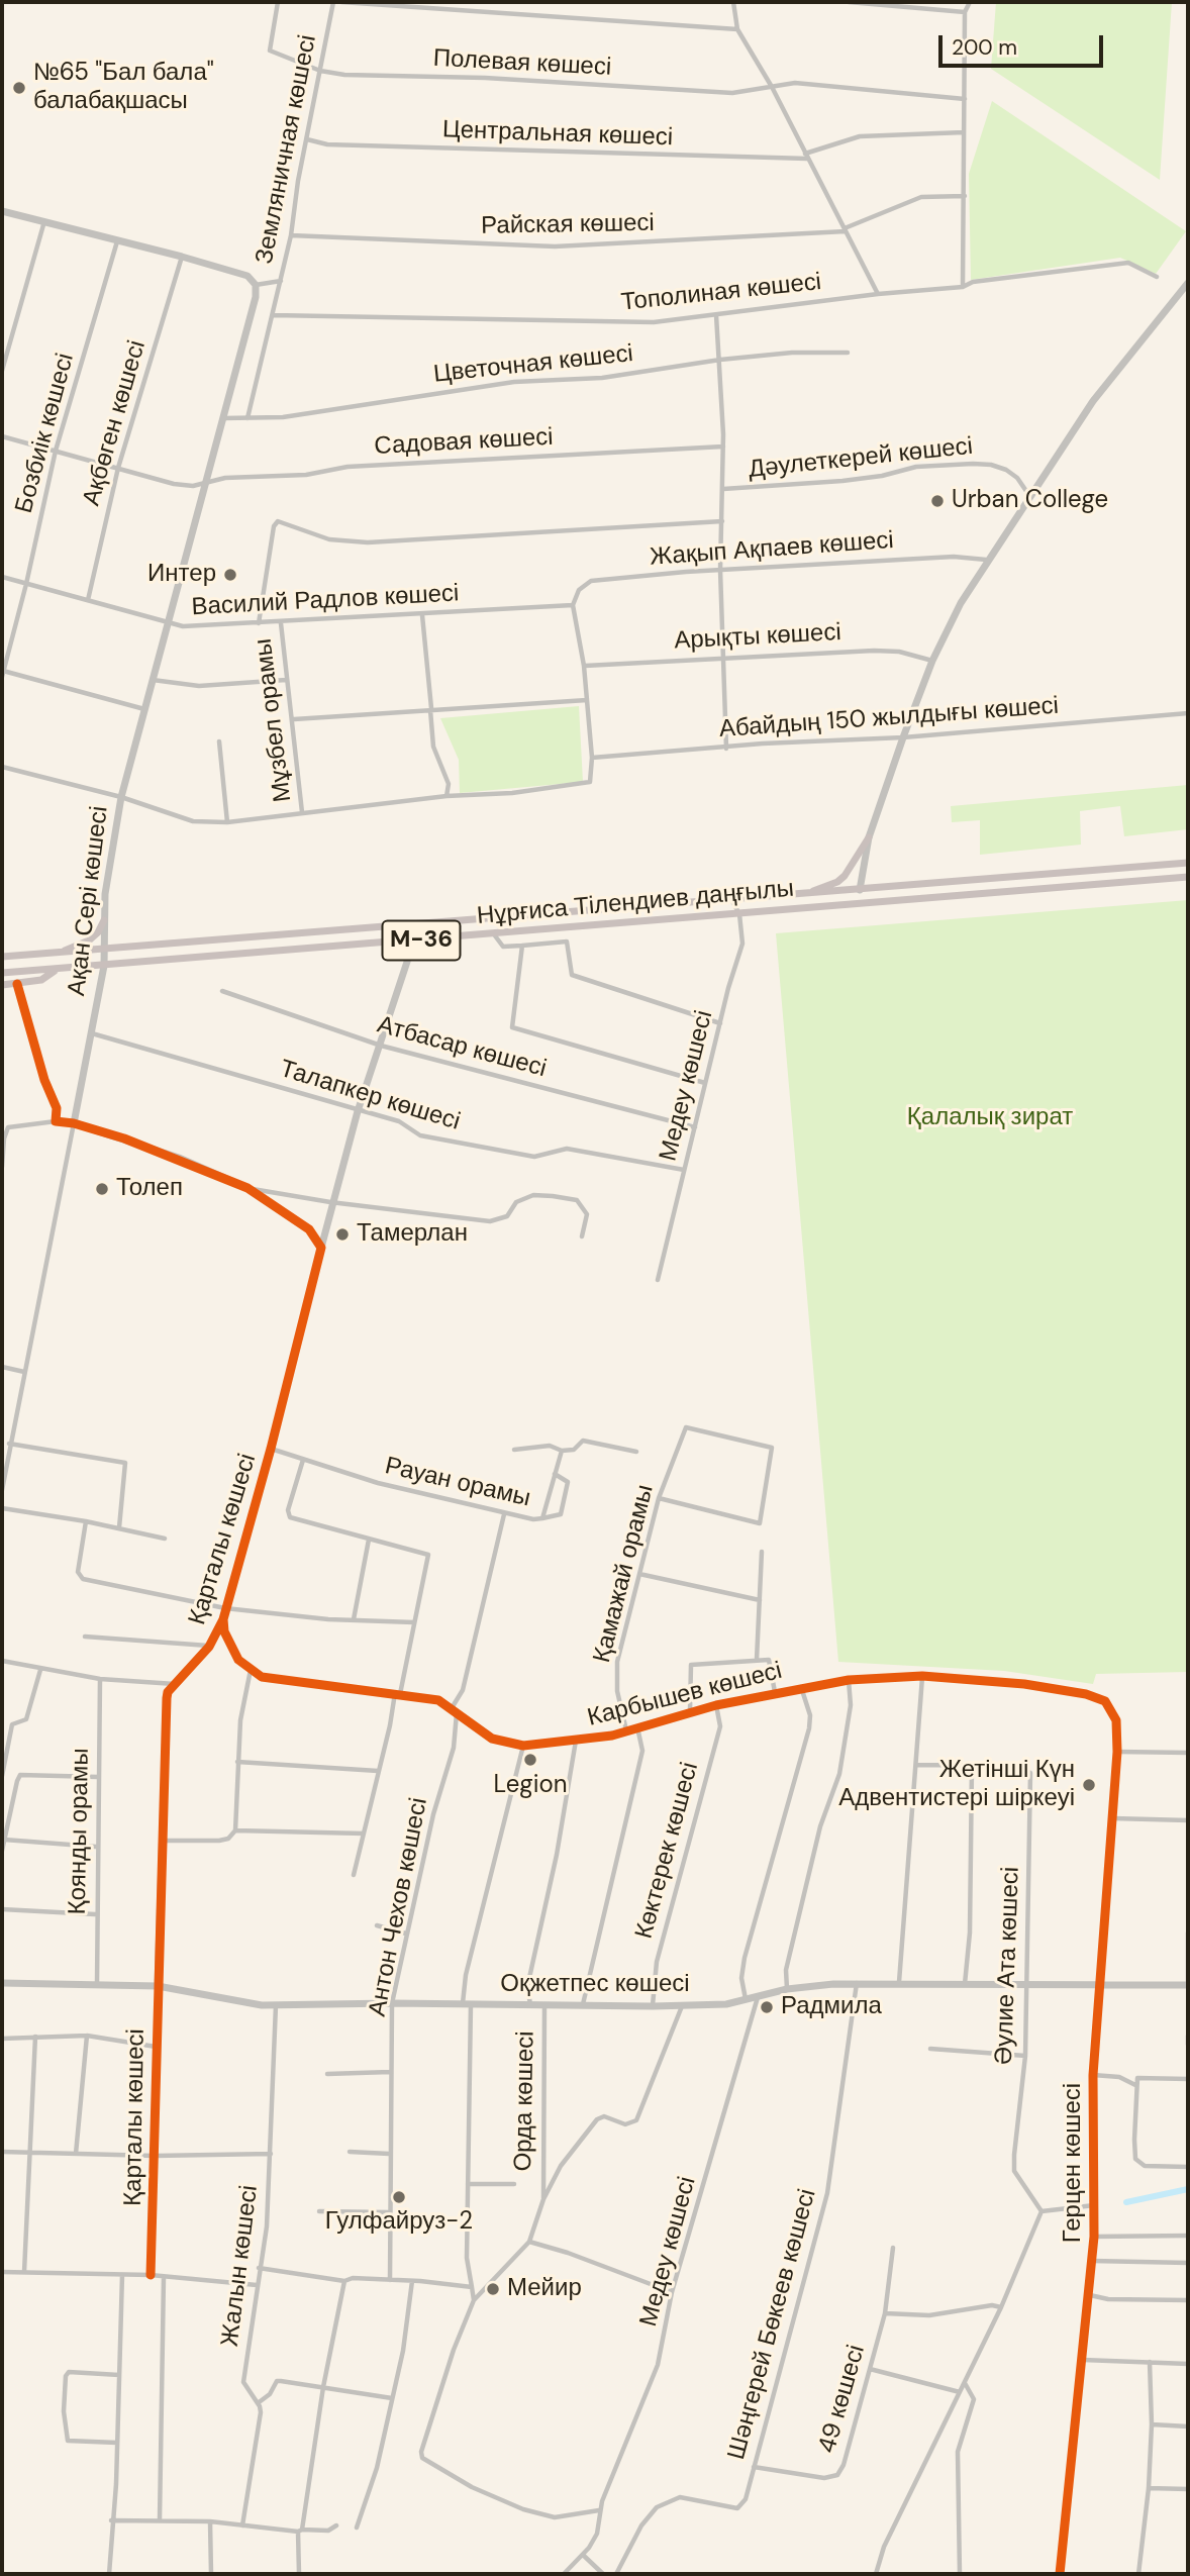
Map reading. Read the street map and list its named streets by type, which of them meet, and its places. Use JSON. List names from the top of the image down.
{
  "streets": {
    "main road": ["Нұрғиса Тілендиев даңғылы", "M-36"],
    "street": [
      "Полевая көшесі",
      "Центральная көшесі",
      "Земляничная көшесі",
      "Райская көшесі",
      "Тополиная көшесі",
      "Цветочная көшесі",
      "Ақбөген көшесі",
      "Бозбиік көшесі",
      "Садовая көшесі",
      "Дәулеткерей көшесі",
      "Жақып Ақпаев көшесі",
      "Василий Радлов көшесі",
      "Арықты көшесі",
      "Абайдың 150 жылдығы көшесі",
      "Мұзбел орамы",
      "Ақан Сері көшесі",
      "Атбасар көшесі",
      "Медеу көшесі",
      "Талапкер көшесі",
      "Рауан орамы",
      "Қарталы көшесі",
      "Қамажай орамы",
      "Карбышев көшесі",
      "Қоянды орамы",
      "Көктерек көшесі",
      "Антон Чехов көшесі",
      "Әулие Ата көшесі",
      "Оқжетпес көшесі",
      "Орда көшесі",
      "Герцен көшесі",
      "Жалын көшесі",
      "Шәңгерей Бөкеев көшесі",
      "49 көшесі"
    ]
  },
  "crossings": [
    ["Полевая көшесі", "Земляничная көшесі"],
    ["Центральная көшесі", "Земляничная көшесі"],
    ["Земляничная көшесі", "Райская көшесі"],
    ["Земляничная көшесі", "Ақан Сері көшесі"],
    ["Цветочная көшесі", "Ақан Сері көшесі"],
    ["Ақбөген көшесі", "Василий Радлов көшесі"],
    ["Бозбиік көшесі", "Василий Радлов көшесі"],
    ["Садовая көшесі", "Ақан Сері көшесі"],
    ["Жақып Ақпаев көшесі", "Василий Радлов көшесі"],
    ["Василий Радлов көшесі", "Мұзбел орамы"],
    ["Василий Радлов көшесі", "Ақан Сері көшесі"],
    ["Ақан Сері көшесі", "Нұрғиса Тілендиев даңғылы"],
    ["Ақан Сері көшесі", "Талапкер көшесі"],
    ["Нұрғиса Тілендиев даңғылы", "Медеу көшесі"],
    ["Нұрғиса Тілендиев даңғылы", "Қарталы көшесі"],
    ["Атбасар көшесі", "Медеу көшесі"],
    ["Атбасар көшесі", "Қарталы көшесі"],
    ["Медеу көшесі", "Талапкер көшесі"],
    ["Медеу көшесі", "Оқжетпес көшесі"],
    ["Талапкер көшесі", "Қарталы көшесі"],
    ["Рауан орамы", "Қарталы көшесі"],
    ["Рауан орамы", "Антон Чехов көшесі"],
    ["Қарталы көшесі", "Оқжетпес көшесі"],
    ["Қамажай орамы", "Карбышев көшесі"],
    ["Карбышев көшесі", "Көктерек көшесі"],
    ["Карбышев көшесі", "Антон Чехов көшесі"],
    ["Карбышев көшесі", "Орда көшесі"],
    ["Карбышев көшесі", "Герцен көшесі"],
    ["Қоянды орамы", "Оқжетпес көшесі"],
    ["Көктерек көшесі", "Оқжетпес көшесі"],
    ["Антон Чехов көшесі", "Оқжетпес көшесі"],
    ["Әулие Ата көшесі", "Оқжетпес көшесі"],
    ["Оқжетпес көшесі", "Орда көшесі"],
    ["Оқжетпес көшесі", "Герцен көшесі"],
    ["Оқжетпес көшесі", "Жалын көшесі"],
    ["Оқжетпес көшесі", "Шәңгерей Бөкеев көшесі"],
    ["Шәңгерей Бөкеев көшесі", "49 көшесі"]
  ],
  "parks": ["Қалалық зират"],
  "places": [
    "№65 \"Бал бала\" балабақшасы",
    "Urban College",
    "Интер",
    "Толеп",
    "Тамерлан",
    "Legion",
    "Жетінші Күн Адвентистері шіркеуі",
    "Радмила",
    "Гулфайруз-2",
    "Мейир"
  ],
  "scale_bar": "200 m"
}
